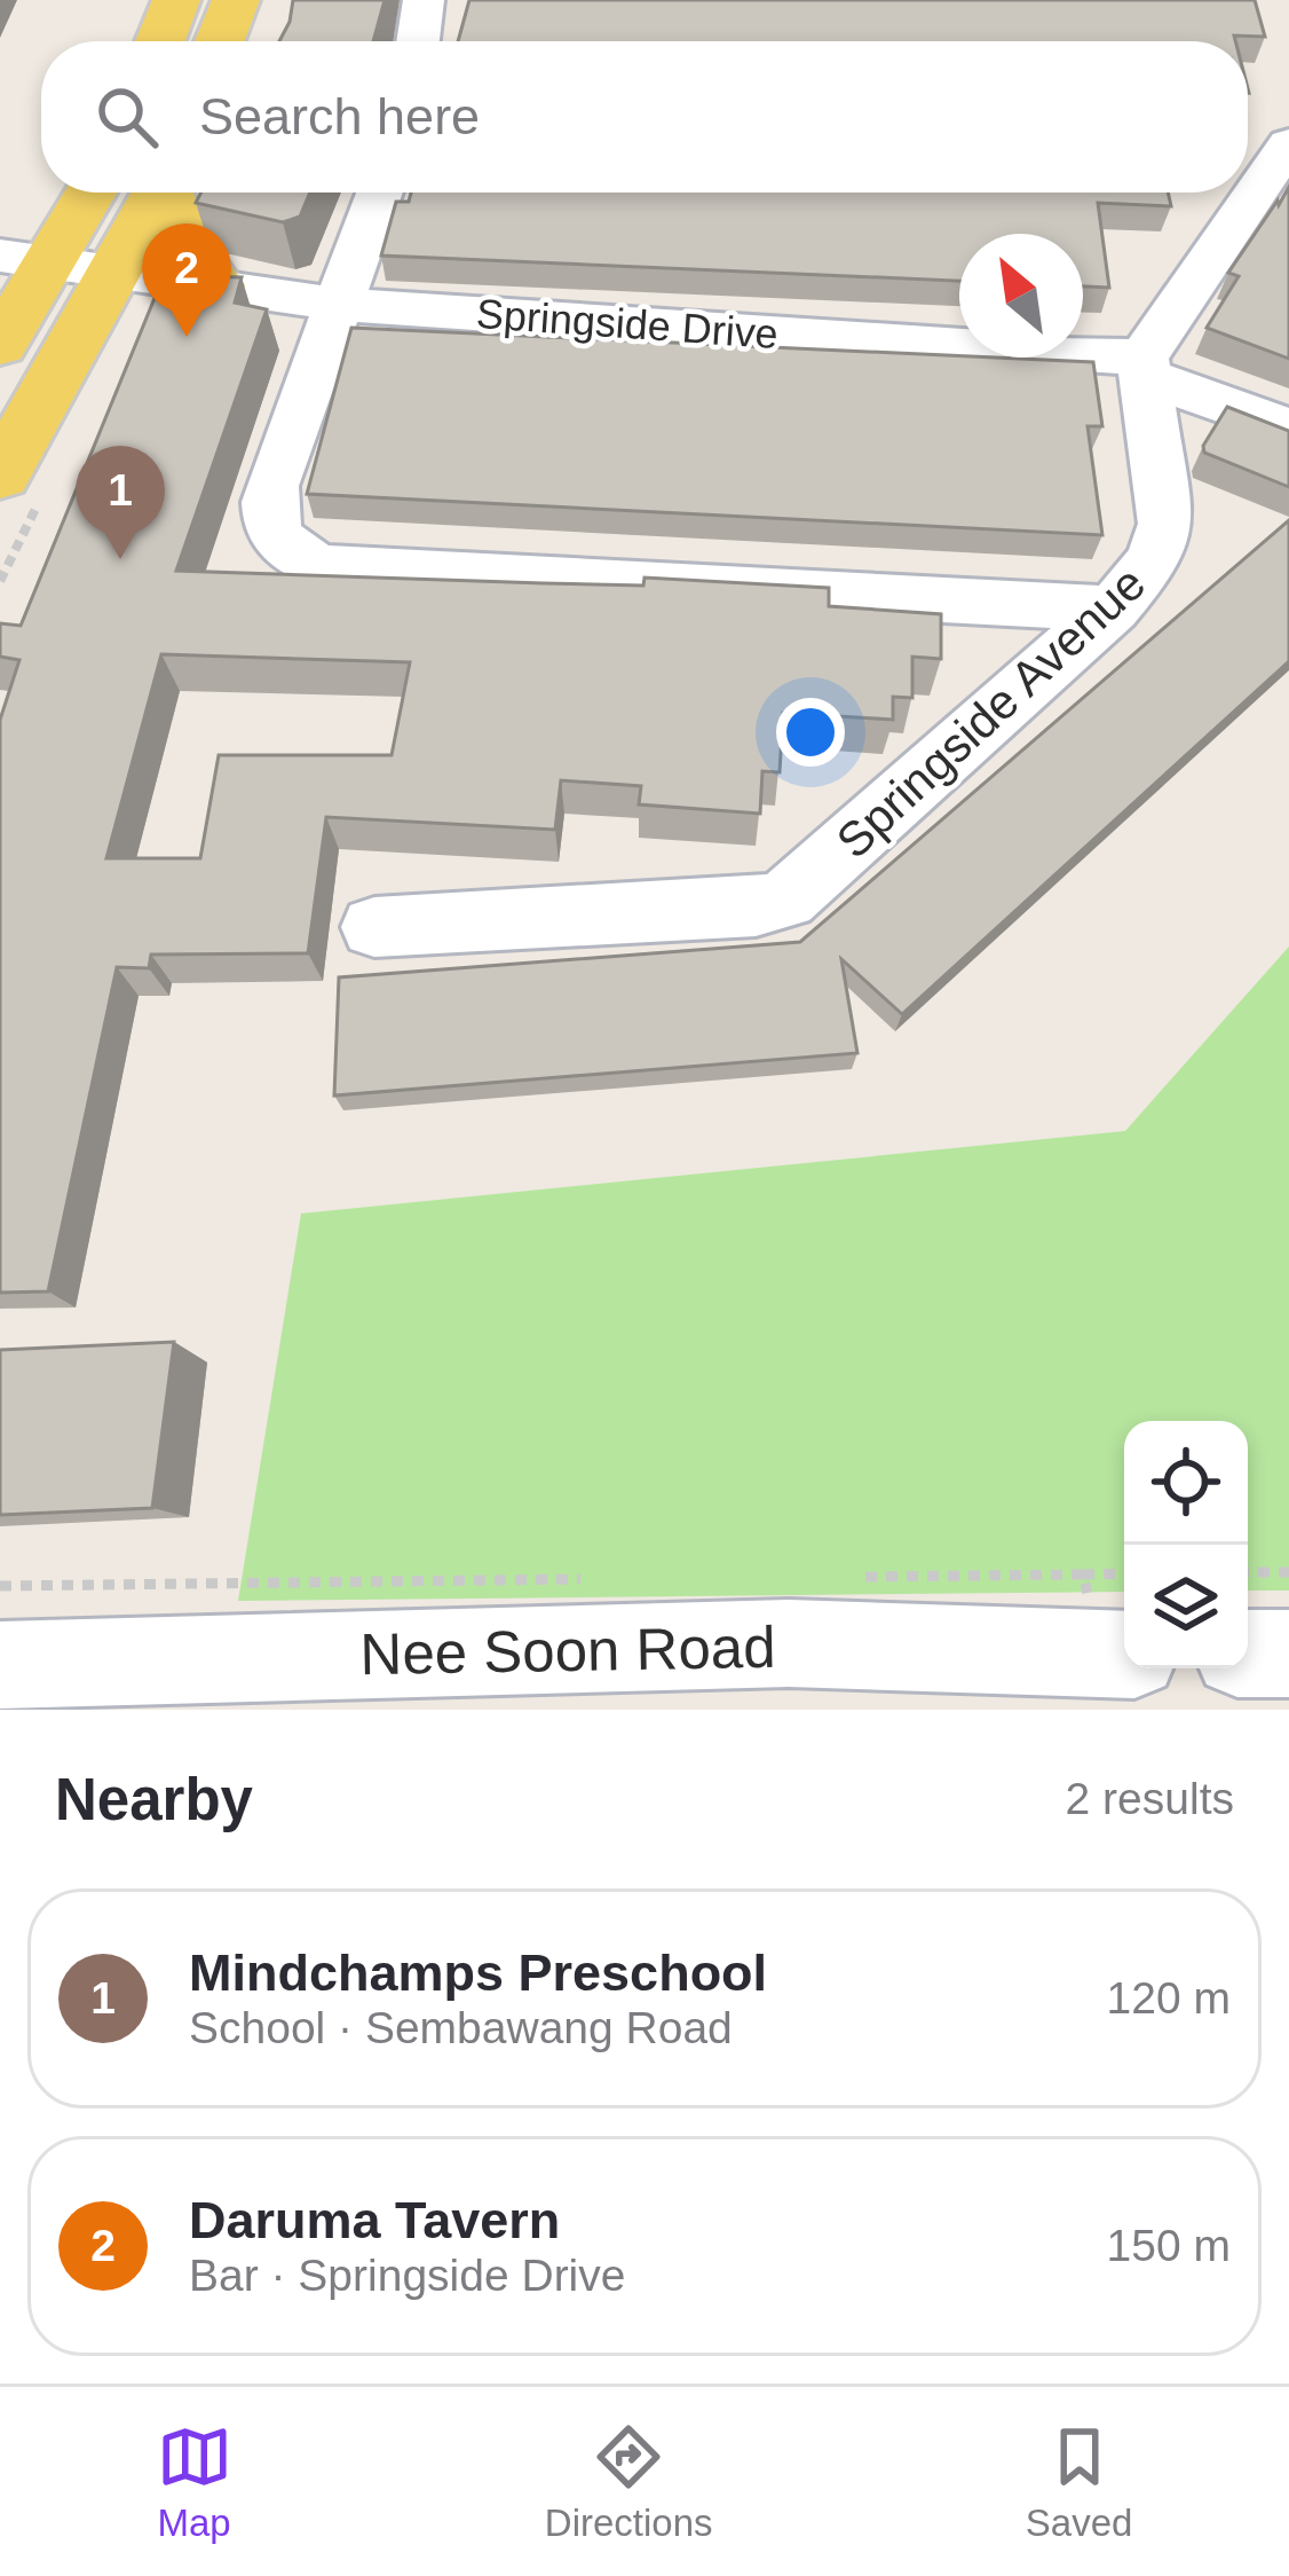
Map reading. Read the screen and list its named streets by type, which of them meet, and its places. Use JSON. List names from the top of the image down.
{
  "streets": {
    "street": ["Springside Drive", "Springside Avenue", "Nee Soon Road"]
  },
  "crossings": [
    ["Springside Drive", "Springside Avenue"]
  ],
  "north": "top left",
  "page": {
    "search": "Search here",
    "pins": ["2", "1"],
    "heading": ["Nearby", "2 results"],
    "list": [
      {
        "mark": "1",
        "name": "Mindchamps Preschool",
        "note": "School · Sembawang Road",
        "value": "120 m"
      },
      {
        "mark": "2",
        "name": "Daruma Tavern",
        "note": "Bar · Springside Drive",
        "value": "150 m"
      }
    ],
    "nav": ["Map", "Directions", "Saved"]
  }
}
